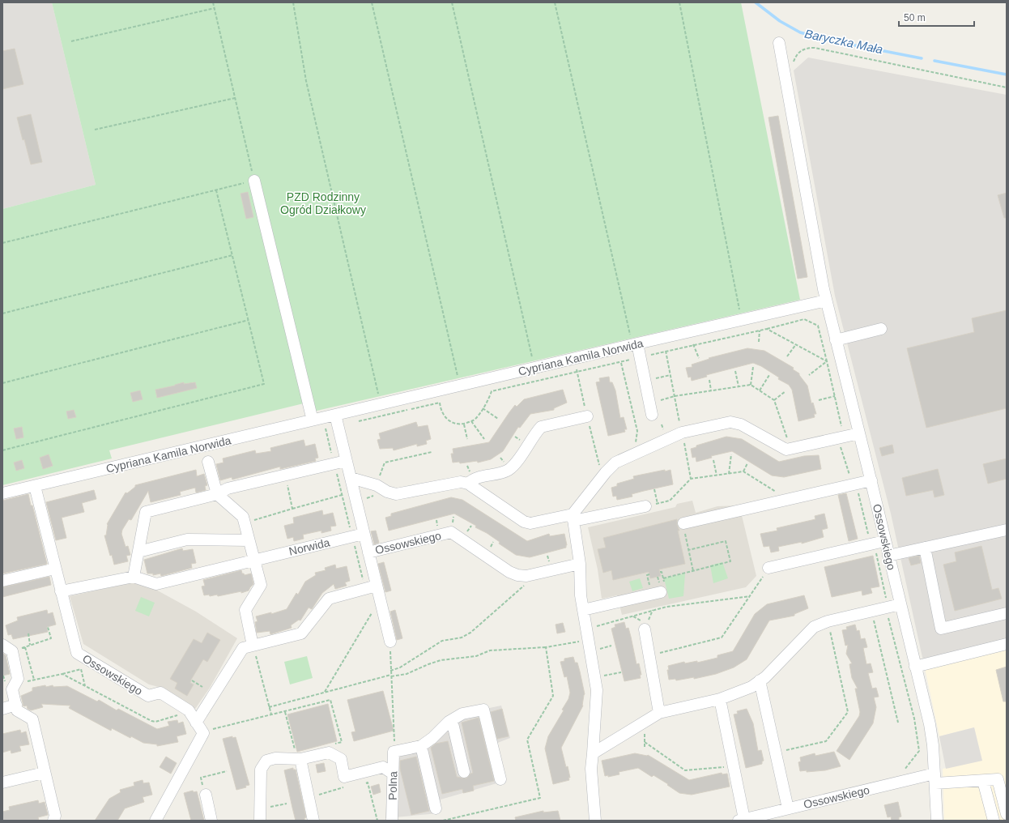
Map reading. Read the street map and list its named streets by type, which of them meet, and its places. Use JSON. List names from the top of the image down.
{
  "streets": {
    "street": [
      "Cypriana Kamila Norwida",
      "Ossowskiego",
      "Norwida",
      "Polna"
    ]
  },
  "crossings": [
    ["Cypriana Kamila Norwida", "Ossowskiego"]
  ],
  "water": ["Baryczka Mała"],
  "parks": ["PZD Rodzinny Ogród Działkowy"],
  "scale_bar": "50 m"
}
